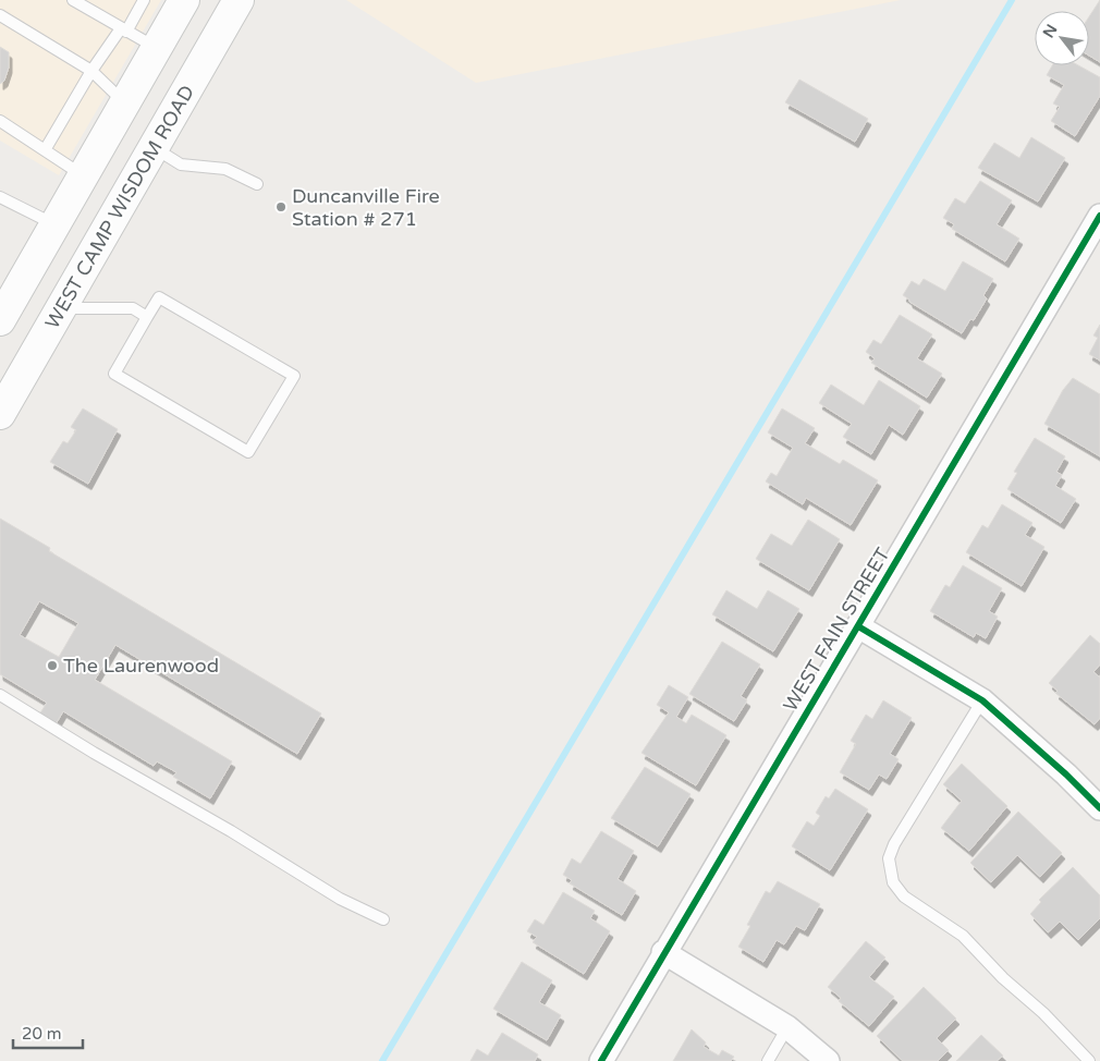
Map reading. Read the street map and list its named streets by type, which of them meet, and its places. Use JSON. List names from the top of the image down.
{
  "streets": {
    "main road": ["WEST CAMP WISDOM ROAD"],
    "street": ["WEST FAIN STREET"]
  },
  "places": ["Duncanville Fire Station # 271", "The Laurenwood"],
  "scale_bar": "20 m",
  "north": "top left"
}
